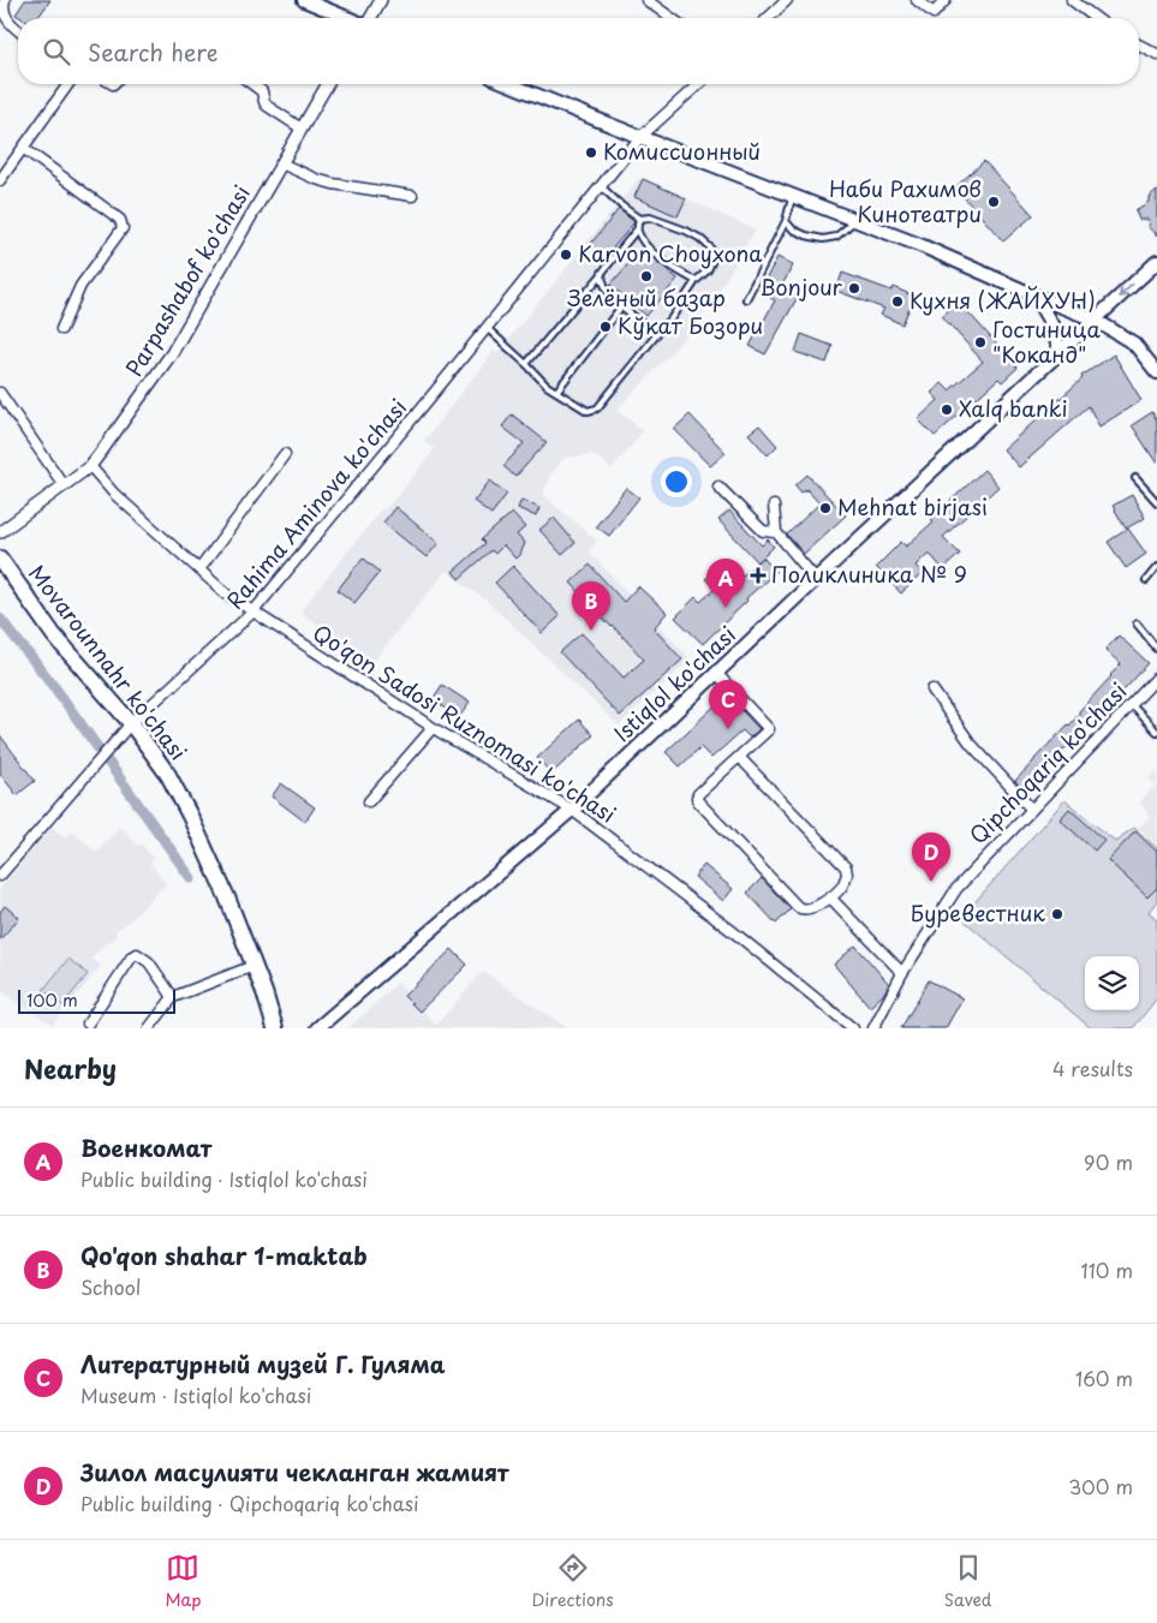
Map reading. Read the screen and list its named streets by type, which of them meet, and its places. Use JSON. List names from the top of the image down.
{
  "streets": {
    "highway": ["Movarounnahr ko'chasi"],
    "main road": ["Istiqlol ko'chasi"],
    "street": [
      "Parpashabof ko'chasi",
      "Rahima Aminova ko'chasi",
      "Qo'qon Sadosi Ruznomasi ko'chasi",
      "Qipchoqariq ko'chasi"
    ]
  },
  "crossings": [
    ["Parpashabof ko'chasi", "Qo'qon Sadosi Ruznomasi ko'chasi"],
    ["Rahima Aminova ko'chasi", "Movarounnahr ko'chasi"],
    ["Rahima Aminova ko'chasi", "Qo'qon Sadosi Ruznomasi ko'chasi"],
    ["Istiqlol ko'chasi", "Qo'qon Sadosi Ruznomasi ko'chasi"]
  ],
  "places": {
    "other": [
      "Комиссионный",
      "Наби Рахимов Кинотеатри",
      "Karvon Choyxona",
      "Зелёный базар",
      "Bonjour",
      "Кухня (ЖАЙХУН)",
      "Кўкат Бозори",
      "Гостиница \"Коканд\"",
      "Xalq banki",
      "Mehnat birjasi",
      "Буревестник"
    ],
    "health": ["Поликлиника № 9"]
  },
  "scale_bar": "100 m",
  "page": {
    "search": "Search here",
    "pins": [
      "A",
      "B",
      "C",
      "D"
    ],
    "scale": "100 m",
    "heading": ["Nearby", "4 results"],
    "list": [
      {
        "mark": "A",
        "name": "Военкомат",
        "note": "Public building · Istiqlol ko'chasi",
        "value": "90 m"
      },
      {
        "mark": "B",
        "name": "Qo'qon shahar 1-maktab",
        "note": "School",
        "value": "110 m"
      },
      {
        "mark": "C",
        "name": "Литературный музей Г. Гуляма",
        "note": "Museum · Istiqlol ko'chasi",
        "value": "160 m"
      },
      {
        "mark": "D",
        "name": "Зилол масулияти чекланган жамият",
        "note": "Public building · Qipchoqariq ko'chasi",
        "value": "300 m"
      }
    ],
    "nav": ["Map", "Directions", "Saved"]
  }
}
